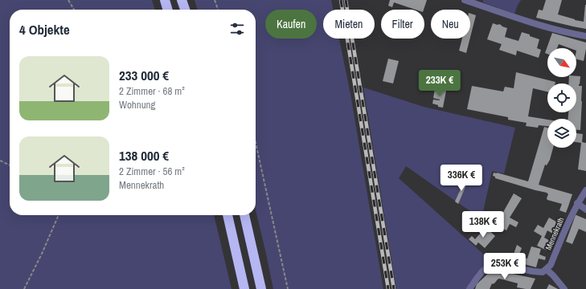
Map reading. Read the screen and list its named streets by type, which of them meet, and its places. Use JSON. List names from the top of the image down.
{
  "streets": {
    "street": ["Mennekrath"]
  },
  "north": "bottom right",
  "page": {
    "chip": [
      "Kaufen",
      "Mieten",
      "Filter",
      "Neu"
    ],
    "heading": "4 Objekte",
    "list": [
      {
        "name": "233 000 €",
        "note": "2 Zimmer · 68 m² · Wohnung"
      },
      {
        "name": "138 000 €",
        "note": "2 Zimmer · 56 m² · Mennekrath"
      }
    ],
    "price": [
      "233K €",
      "336K €",
      "138K €",
      "253K €"
    ]
  }
}
